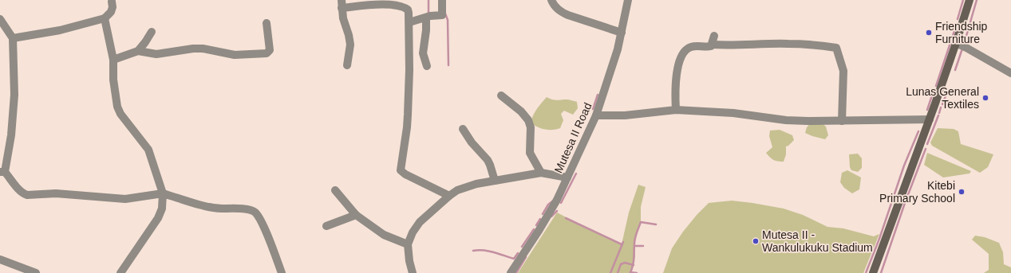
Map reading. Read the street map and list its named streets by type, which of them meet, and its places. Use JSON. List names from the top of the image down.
{
  "streets": {
    "street": ["Mutesa II Road"]
  },
  "places": [
    "Friendship Furniture",
    "Lunas General Textiles",
    "Kitebi Primary School",
    "Mutesa II - Wankulukuku Stadium"
  ]
}
